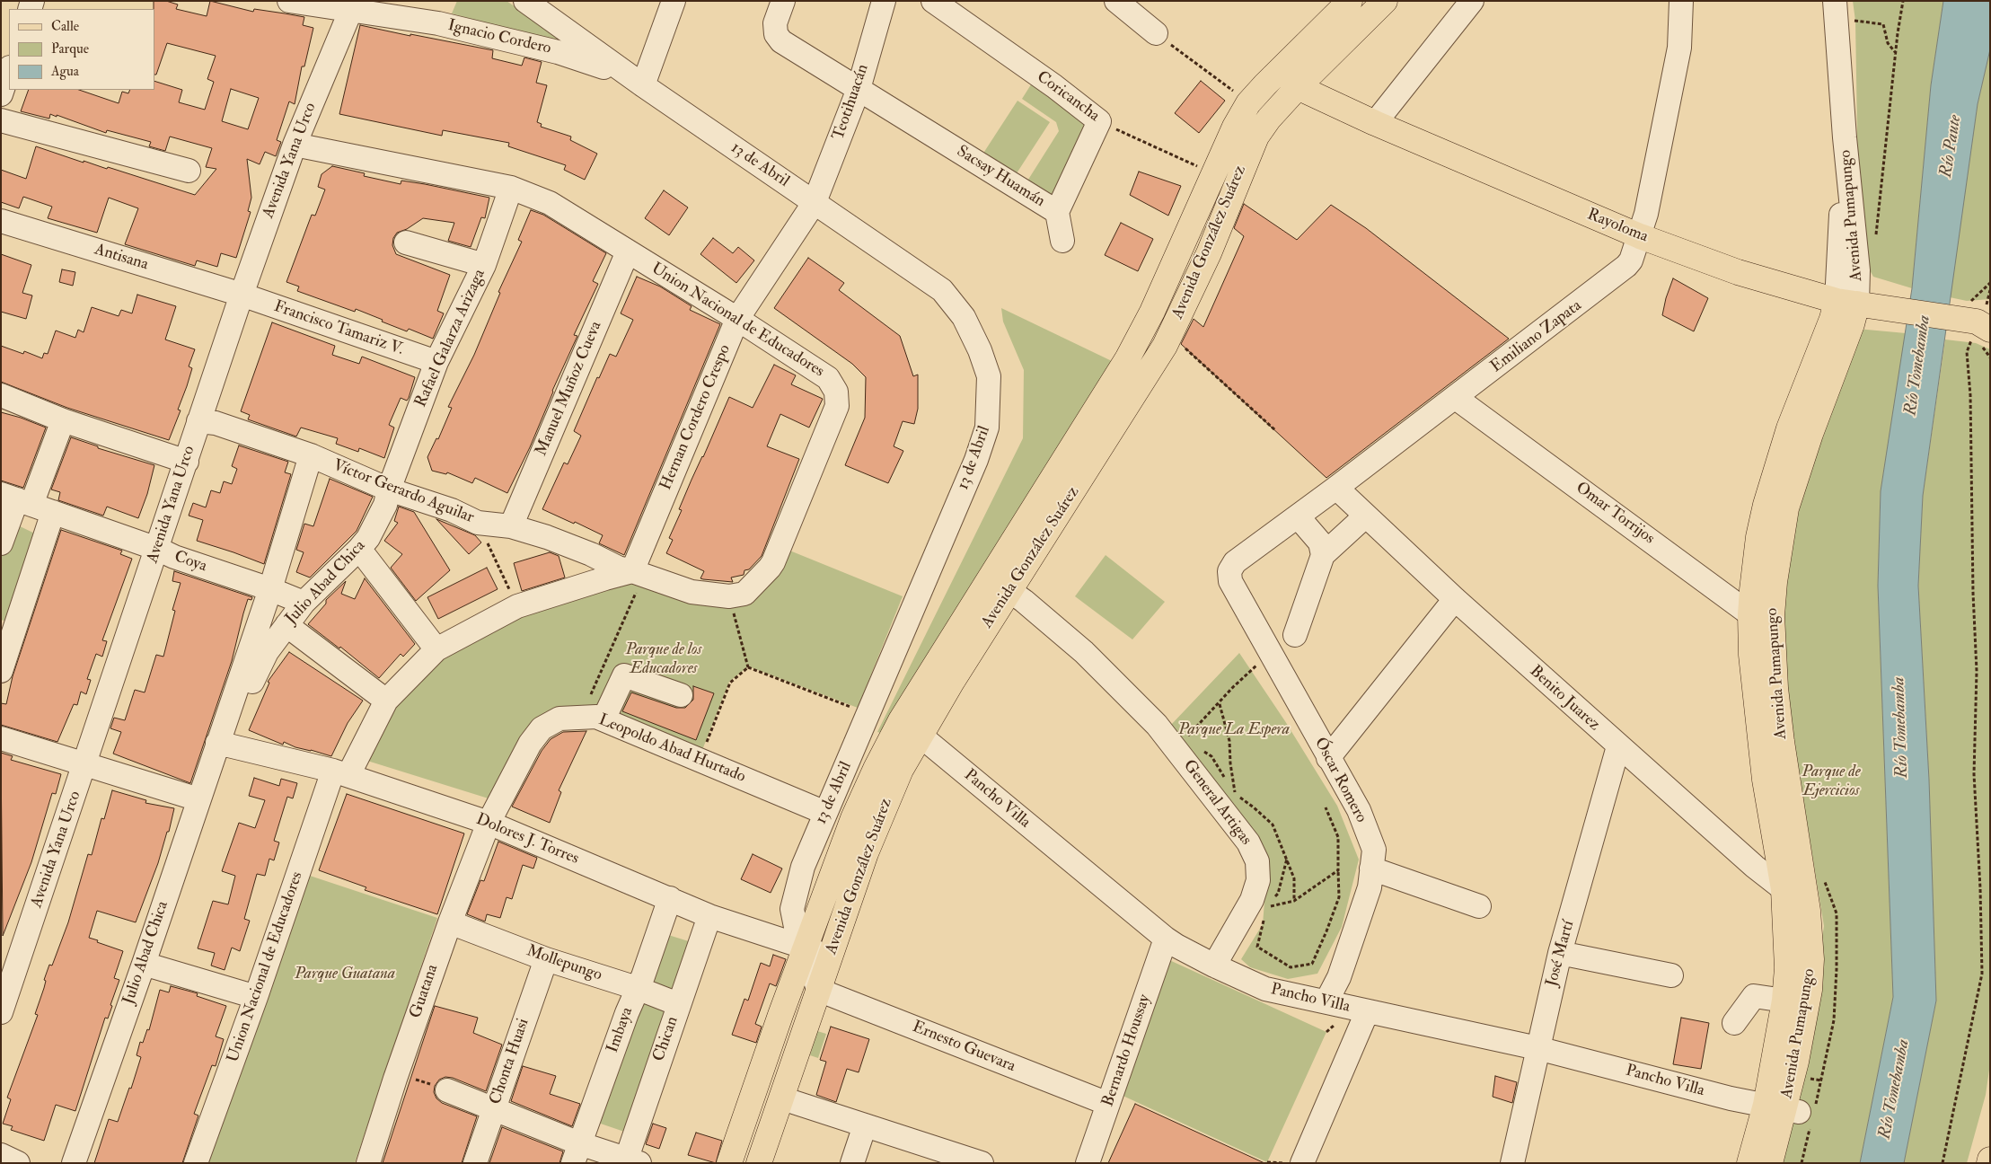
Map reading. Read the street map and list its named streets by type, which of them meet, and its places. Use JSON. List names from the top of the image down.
{
  "streets": {
    "main road": ["Avenida Pumapungo", "Rayoloma", "Avenida González Suárez"],
    "street": [
      "Ignacio Cordero",
      "Coricancha",
      "Teotihuacán",
      "Avenida Yana Urco",
      "13 de Abril",
      "Sacsay Huamán",
      "Antisana",
      "Union Nacional de Educadores",
      "Francisco Tamariz V.",
      "Emiliano Zapata",
      "Rafael Galarza Arizaga",
      "Manuel Muñoz Cueva",
      "Hernan Cordero Crespo",
      "Víctor Gerardo Aguilar",
      "Omar Torrijos",
      "Coya",
      "Julio Abad Chica",
      "Benito Juarez",
      "Leopoldo Abad Hurtado",
      "Óscar Romero",
      "Pancho Villa",
      "General Artigas",
      "Dolores J. Torres",
      "José Martí",
      "Mollepungo",
      "Guatana",
      "Imbaya",
      "Chican",
      "Ernesto Guevara",
      "Bernardo Houssay",
      "Chonta Huasi"
    ]
  },
  "crossings": [
    ["Ignacio Cordero", "Avenida Yana Urco"],
    ["Ignacio Cordero", "13 de Abril"],
    ["Coricancha", "Sacsay Huamán"],
    ["Coricancha", "Avenida González Suárez"],
    ["Teotihuacán", "13 de Abril"],
    ["Teotihuacán", "Sacsay Huamán"],
    ["Teotihuacán", "Hernan Cordero Crespo"],
    ["Avenida Yana Urco", "Antisana"],
    ["Avenida Yana Urco", "Union Nacional de Educadores"],
    ["Avenida Yana Urco", "Francisco Tamariz V."],
    ["Avenida Yana Urco", "Víctor Gerardo Aguilar"],
    ["Avenida Yana Urco", "Coya"],
    ["13 de Abril", "Avenida González Suárez"],
    ["13 de Abril", "Hernan Cordero Crespo"],
    ["13 de Abril", "Leopoldo Abad Hurtado"],
    ["13 de Abril", "Dolores J. Torres"],
    ["13 de Abril", "Ernesto Guevara"],
    ["Avenida Pumapungo", "Rayoloma"],
    ["Avenida Pumapungo", "Omar Torrijos"],
    ["Avenida Pumapungo", "Benito Juarez"],
    ["Avenida Pumapungo", "Pancho Villa"],
    ["Rayoloma", "Avenida González Suárez"],
    ["Rayoloma", "Emiliano Zapata"],
    ["Avenida González Suárez", "Pancho Villa"],
    ["Avenida González Suárez", "General Artigas"],
    ["Avenida González Suárez", "Dolores J. Torres"],
    ["Avenida González Suárez", "Ernesto Guevara"],
    ["Antisana", "Francisco Tamariz V."],
    ["Union Nacional de Educadores", "Rafael Galarza Arizaga"],
    ["Union Nacional de Educadores", "Manuel Muñoz Cueva"],
    ["Union Nacional de Educadores", "Hernan Cordero Crespo"],
    ["Union Nacional de Educadores", "Víctor Gerardo Aguilar"],
    ["Union Nacional de Educadores", "Dolores J. Torres"],
    ["Francisco Tamariz V.", "Rafael Galarza Arizaga"],
    ["Emiliano Zapata", "Omar Torrijos"],
    ["Emiliano Zapata", "Benito Juarez"],
    ["Emiliano Zapata", "Óscar Romero"],
    ["Rafael Galarza Arizaga", "Víctor Gerardo Aguilar"],
    ["Rafael Galarza Arizaga", "Julio Abad Chica"],
    ["Manuel Muñoz Cueva", "Víctor Gerardo Aguilar"],
    ["Hernan Cordero Crespo", "Víctor Gerardo Aguilar"],
    ["Víctor Gerardo Aguilar", "Julio Abad Chica"],
    ["Coya", "Julio Abad Chica"],
    ["Julio Abad Chica", "Dolores J. Torres"],
    ["Benito Juarez", "José Martí"],
    ["Leopoldo Abad Hurtado", "Dolores J. Torres"],
    ["Leopoldo Abad Hurtado", "Guatana"],
    ["Óscar Romero", "Pancho Villa"],
    ["Pancho Villa", "General Artigas"],
    ["Pancho Villa", "José Martí"],
    ["Pancho Villa", "Bernardo Houssay"],
    ["Dolores J. Torres", "Guatana"],
    ["Dolores J. Torres", "Imbaya"],
    ["Dolores J. Torres", "Chican"],
    ["Mollepungo", "Guatana"],
    ["Mollepungo", "Imbaya"],
    ["Mollepungo", "Chican"],
    ["Mollepungo", "Chonta Huasi"],
    ["Ernesto Guevara", "Bernardo Houssay"]
  ],
  "water": ["Río Paute", "Río Tomebamba"],
  "parks": [
    "Parque de los Educadores",
    "Parque La Espera",
    "Parque de Ejercicios",
    "Parque Guatana"
  ],
  "legend": ["Calle", "Parque", "Agua"]
}
